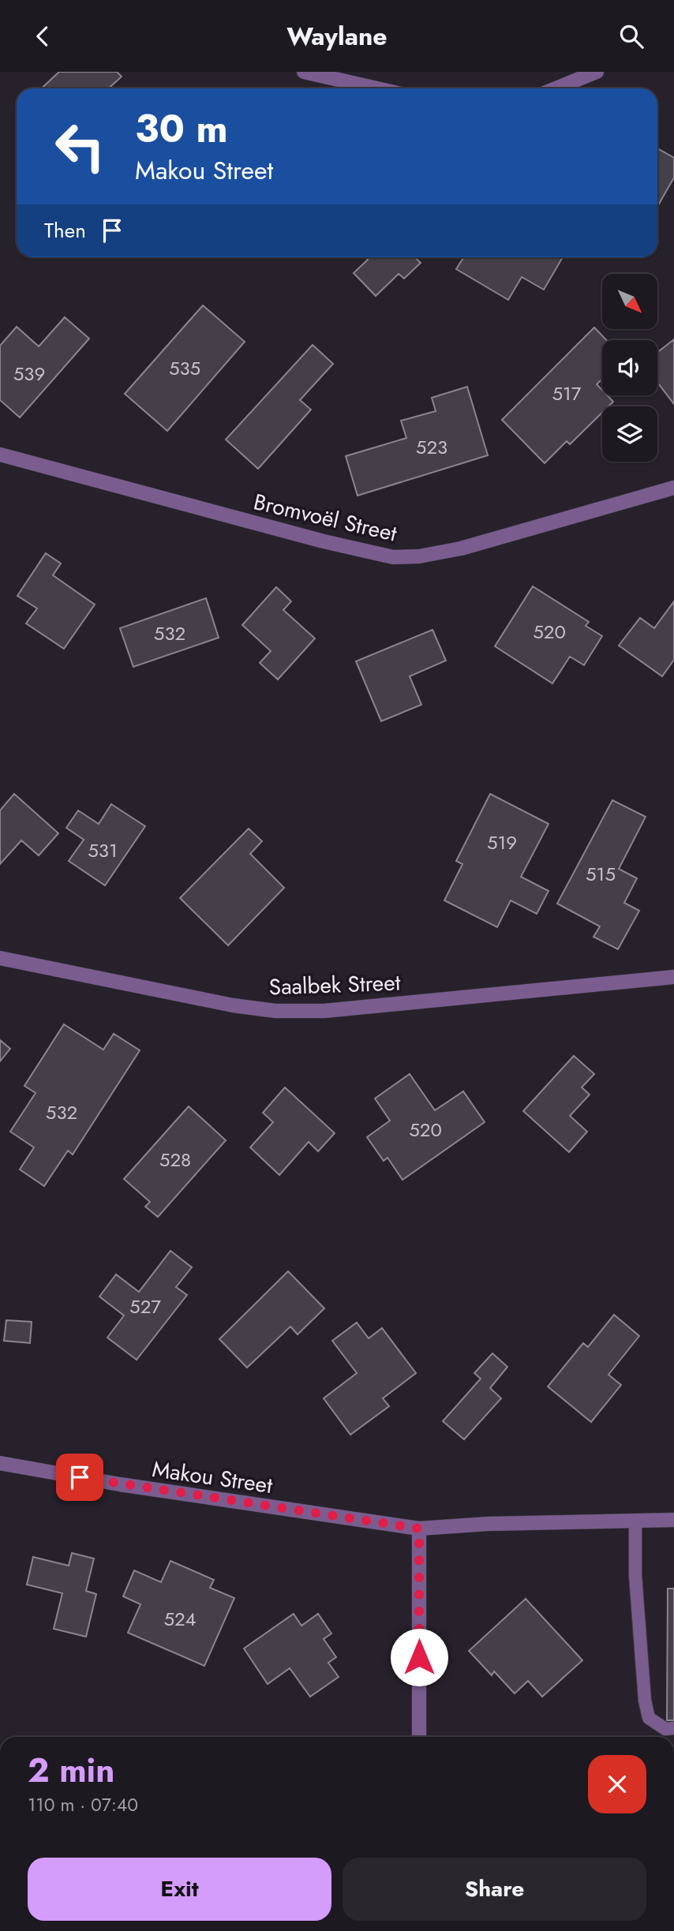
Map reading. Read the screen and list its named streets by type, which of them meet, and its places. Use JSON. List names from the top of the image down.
{
  "streets": {
    "street": ["Bromvoël Street", "Saalbek Street", "Makou Street"]
  },
  "house_numbers": [
    "535",
    "539",
    "517",
    "523",
    "520",
    "532",
    "519",
    "531",
    "515",
    "532",
    "520",
    "528",
    "527",
    "524"
  ],
  "north": "bottom right",
  "page": {
    "header": "Waylane",
    "turn": ["30 m", "Makou Street"],
    "then": "Then",
    "heading": ["2 min", "110 m · 07:40"],
    "buttons": ["Exit", "Share"]
  }
}
